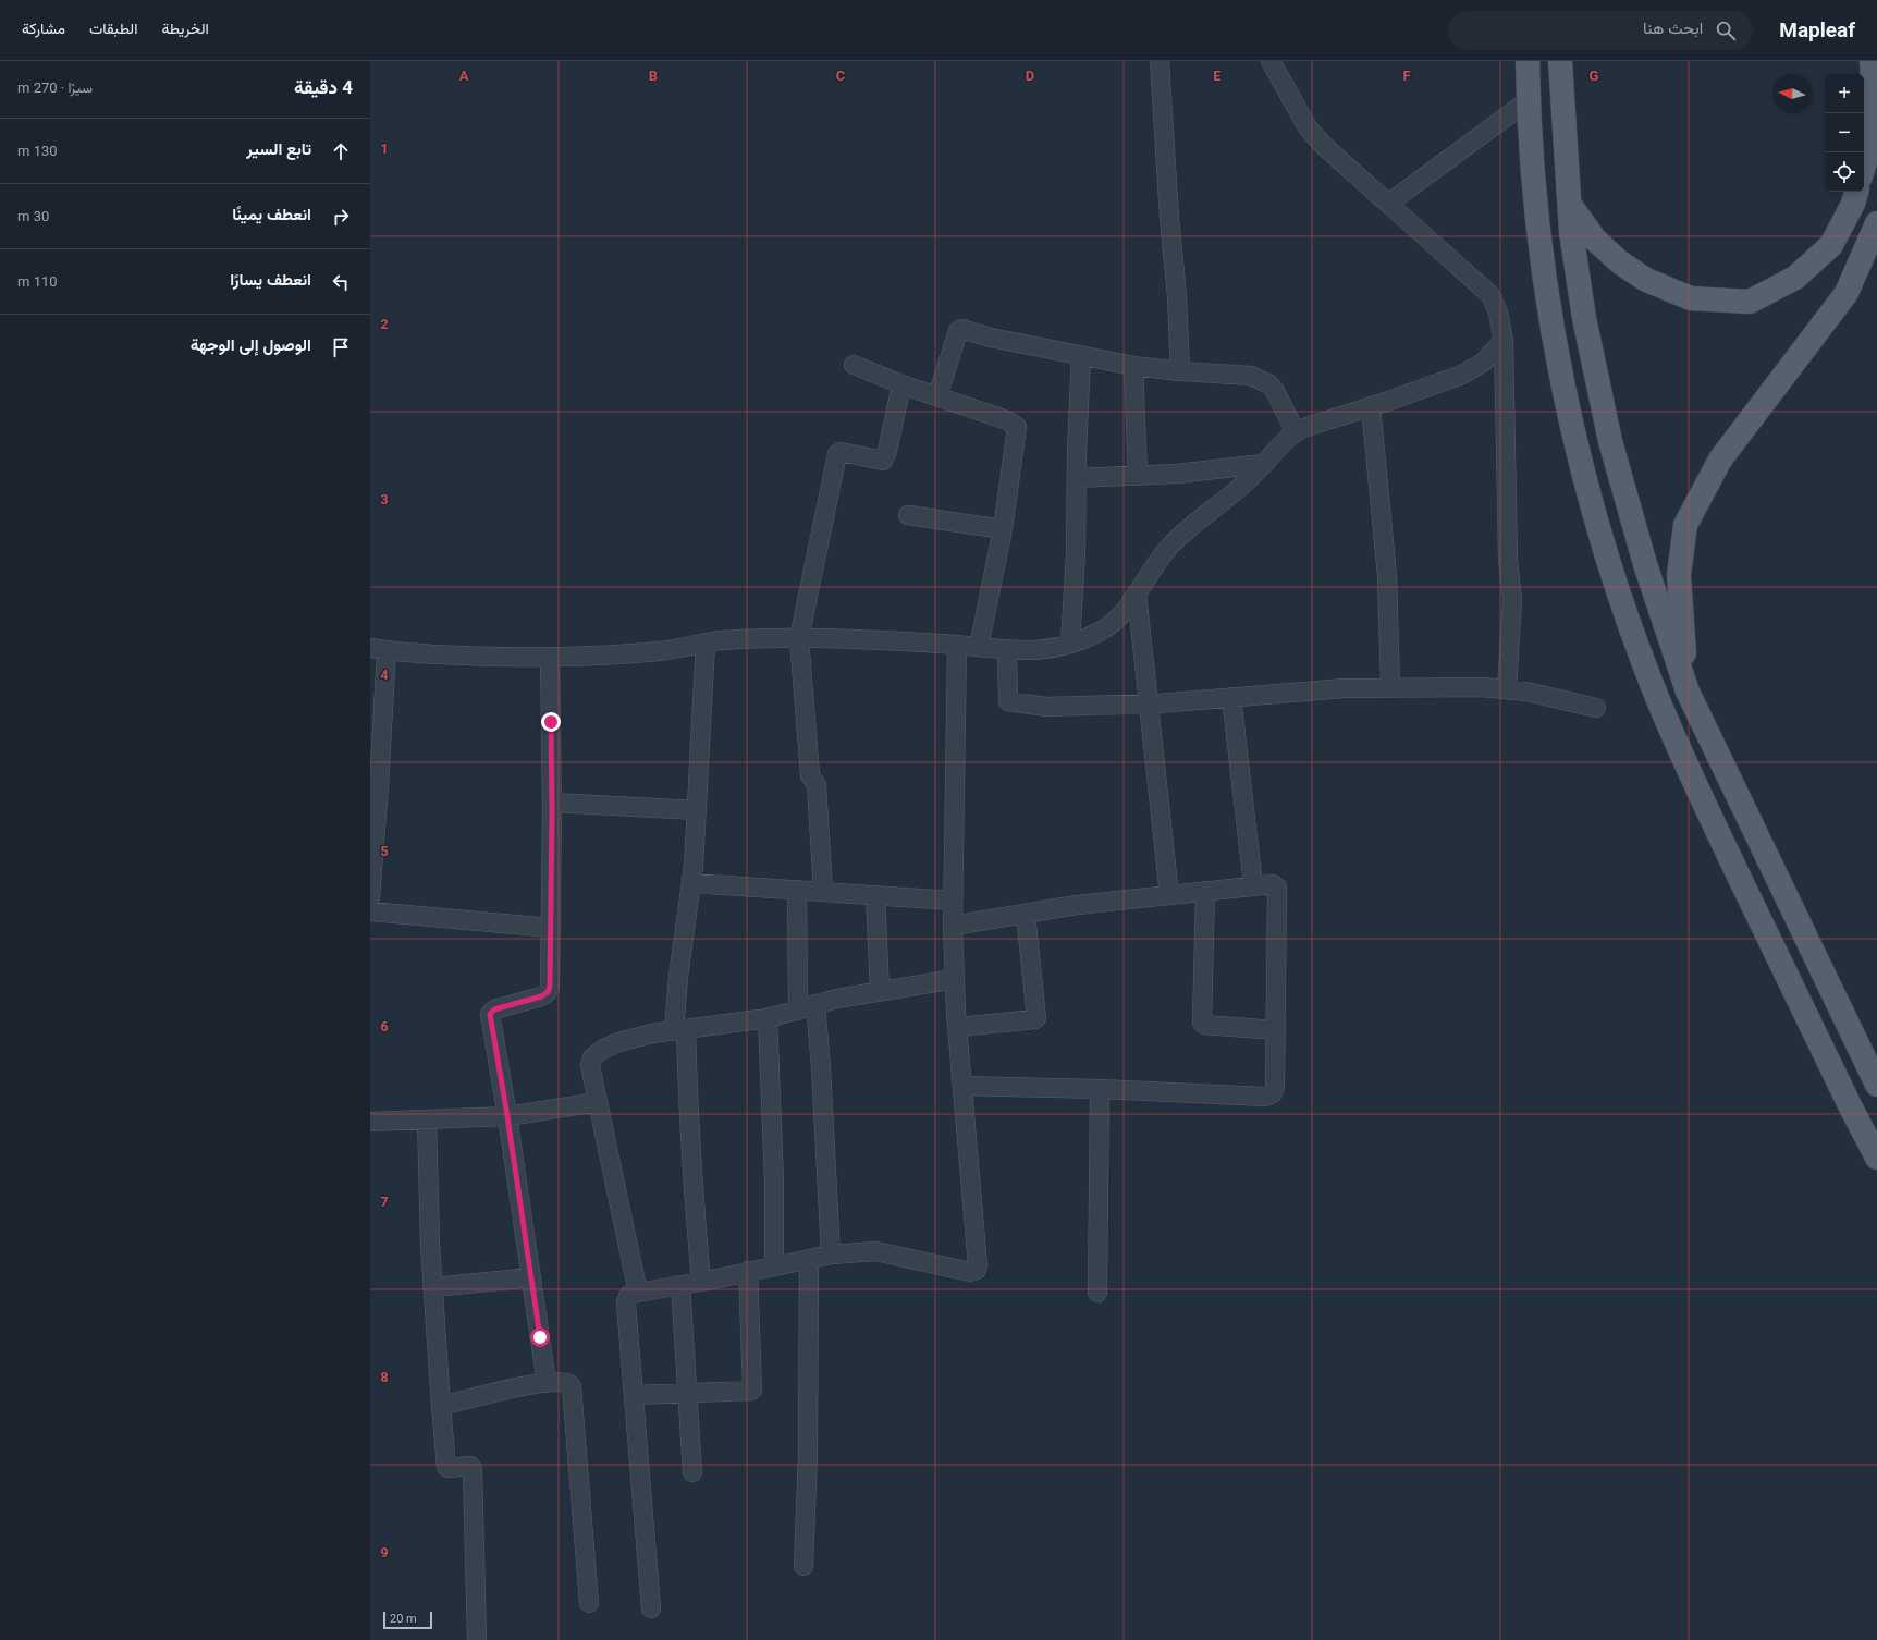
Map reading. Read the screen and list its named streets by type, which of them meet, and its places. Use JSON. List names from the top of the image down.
{
  "scale_bar": "20 m",
  "north": "left",
  "page": {
    "header": "Mapleaf",
    "search": "ابحث هنا",
    "nav": ["الخريطة", "الطبقات", "مشاركة"],
    "heading": ["4 دقيقة", "سيرًا · 270 m"],
    "map_buttons": ["+", "−"],
    "list": [
      ["تابع السير", "130 m"],
      ["انعطف يمينًا", "30 m"],
      ["انعطف يسارًا", "110 m"],
      "الوصول إلى الوجهة"
    ],
    "scale": "20 m"
  },
  "grid": {
    "columns": [
      "A",
      "B",
      "C",
      "D",
      "E",
      "F",
      "G"
    ],
    "rows": [
      "1",
      "2",
      "3",
      "4",
      "5",
      "6",
      "7",
      "8",
      "9"
    ]
  }
}
